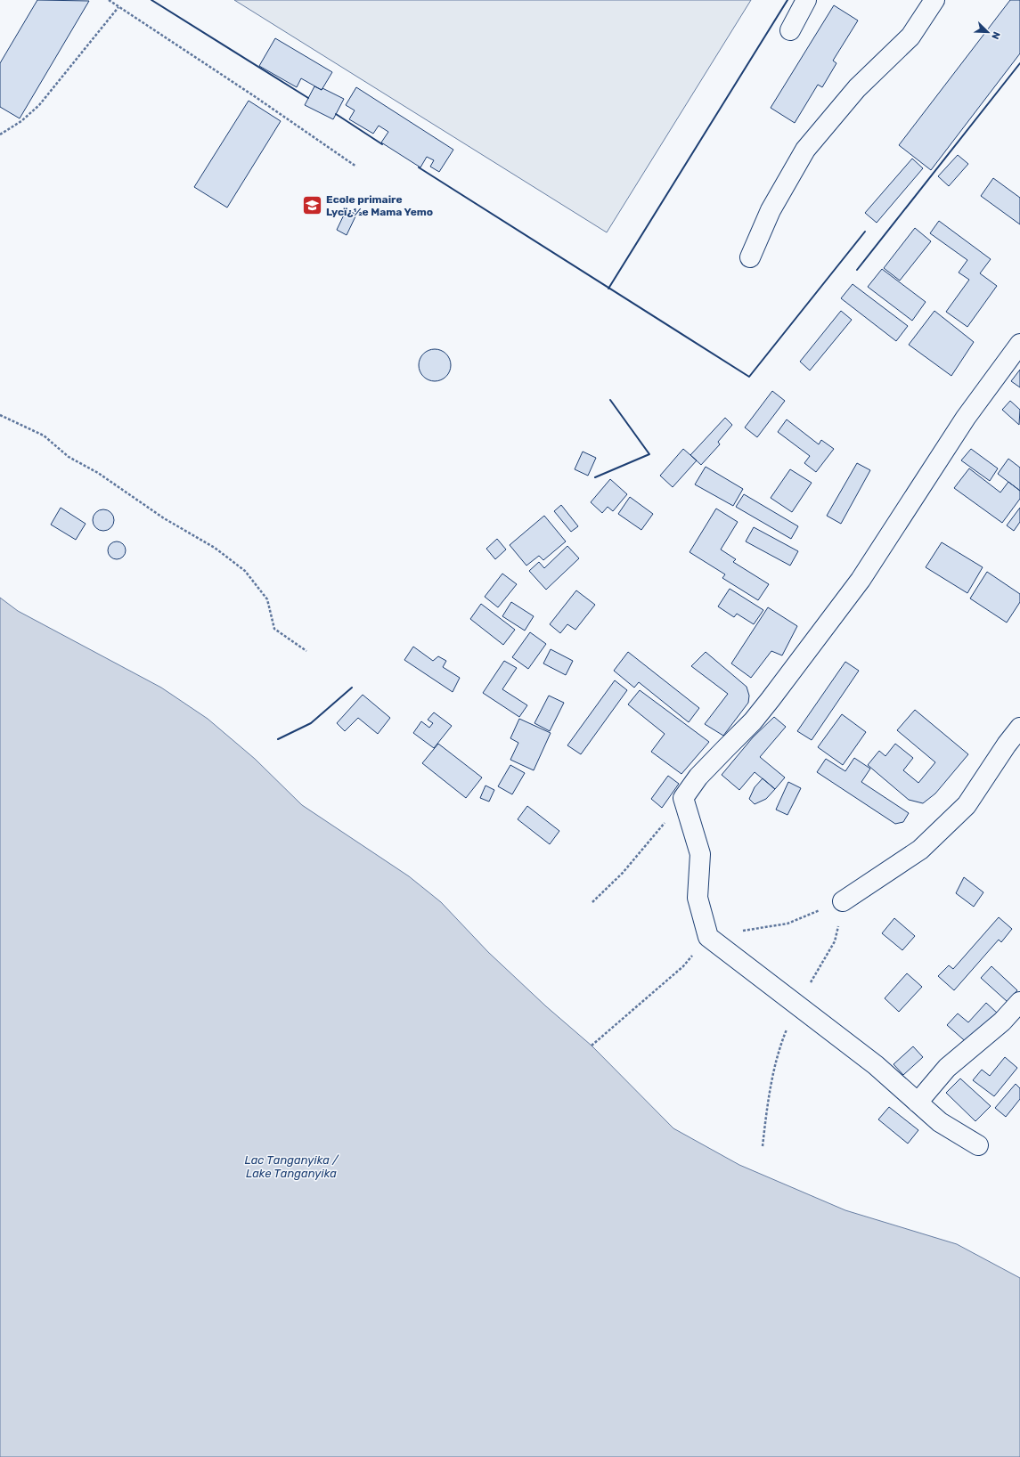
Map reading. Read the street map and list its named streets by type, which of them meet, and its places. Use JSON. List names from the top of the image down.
{
  "water": ["Lac Tanganyika / Lake Tanganyika"],
  "places": {
    "school or university": ["Ecole primaire Lycï¿½e Mama Yemo"]
  },
  "north": "bottom right"
}
